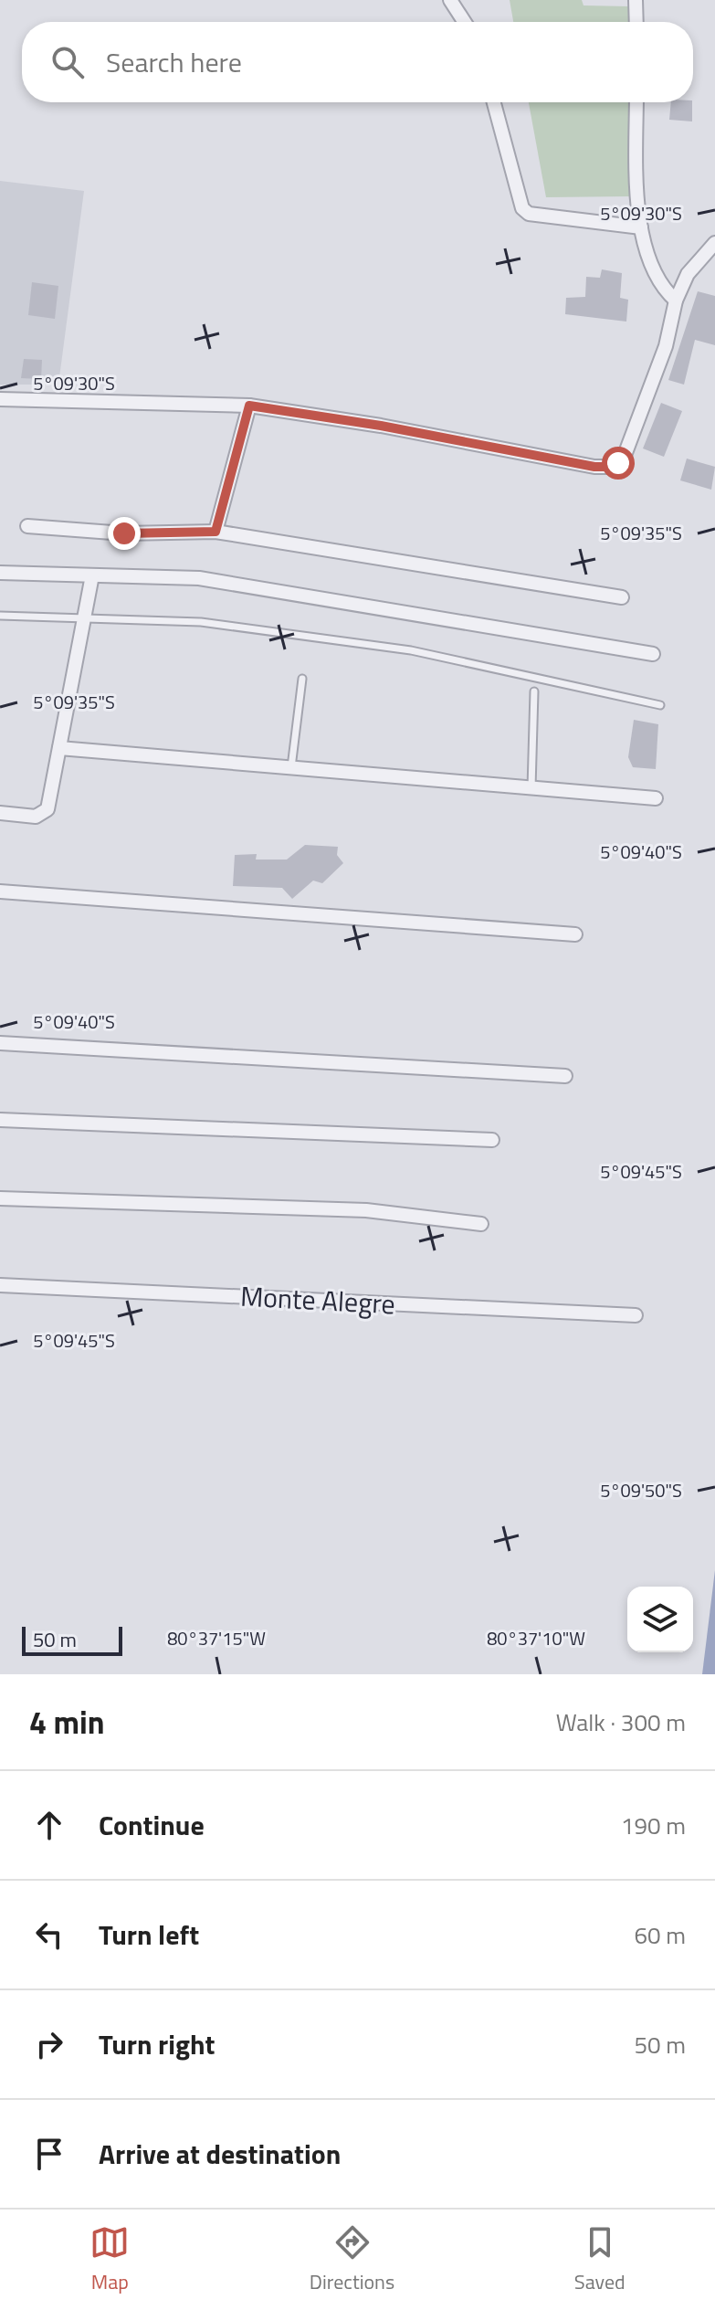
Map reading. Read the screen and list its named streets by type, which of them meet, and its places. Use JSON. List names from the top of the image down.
{
  "streets": {
    "street": ["Monte Alegre"]
  },
  "scale_bar": "50 m",
  "page": {
    "search": "Search here",
    "scale": "50 m",
    "heading": ["4 min", "Walk · 300 m"],
    "list": [
      ["Continue", "190 m"],
      ["Turn left", "60 m"],
      ["Turn right", "50 m"],
      "Arrive at destination"
    ],
    "nav": ["Map", "Directions", "Saved"]
  },
  "coordinates": [
    "5°09'30\"S",
    "5°09'35\"S",
    "5°09'40\"S",
    "5°09'45\"S",
    "5°09'50\"S",
    "80°37'15\"W",
    "80°37'10\"W"
  ]
}
